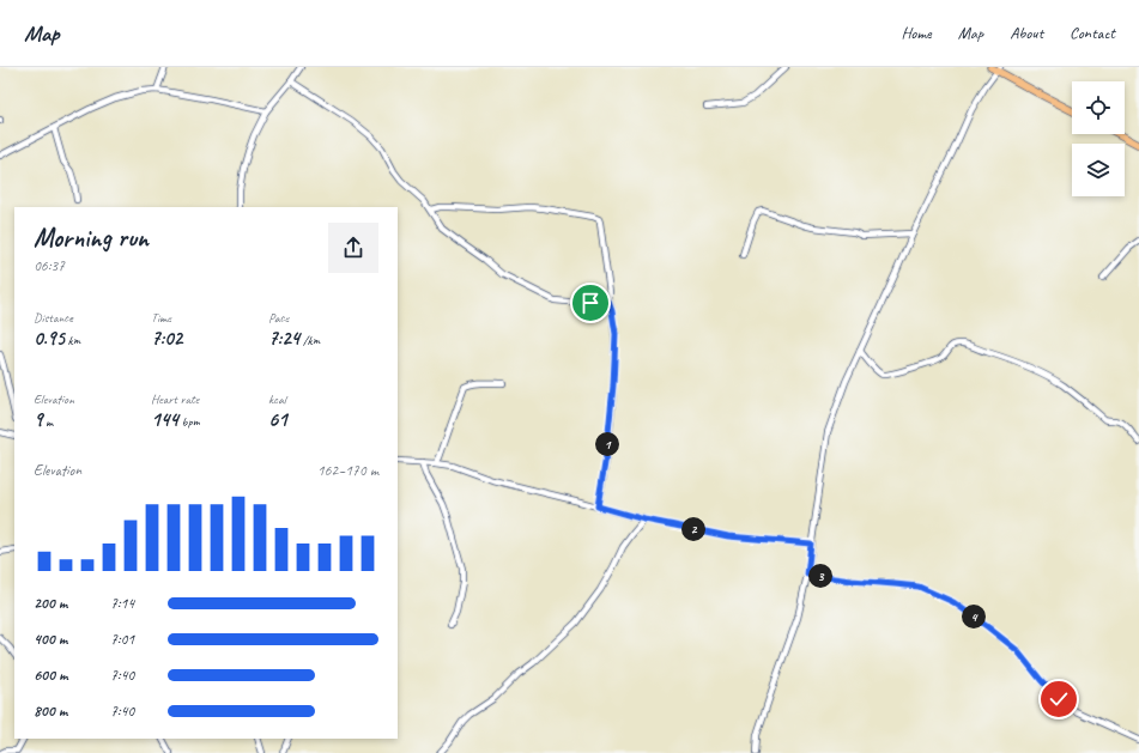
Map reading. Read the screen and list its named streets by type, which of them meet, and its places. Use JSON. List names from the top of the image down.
{
  "page": {
    "header": "Map",
    "nav": [
      "Home",
      "Map",
      "About",
      "Contact"
    ],
    "heading": ["Morning run", "06:37"],
    "stats": [
      ["Distance", "0.95 km"],
      ["Time", "7:02"],
      ["Pace", "7:24 /km"],
      ["Elevation", "9 m"],
      ["Heart rate", "144 bpm"],
      ["kcal", "61"]
    ],
    "pins": [
      "1",
      "2",
      "3",
      "4"
    ],
    "chart": ["Elevation", "162–170 m"],
    "list": [
      {
        "name": "200 m",
        "note": "7:14"
      },
      {
        "name": "400 m",
        "note": "7:01"
      },
      {
        "name": "600 m",
        "note": "7:40"
      },
      {
        "name": "800 m",
        "note": "7:40"
      }
    ]
  }
}
